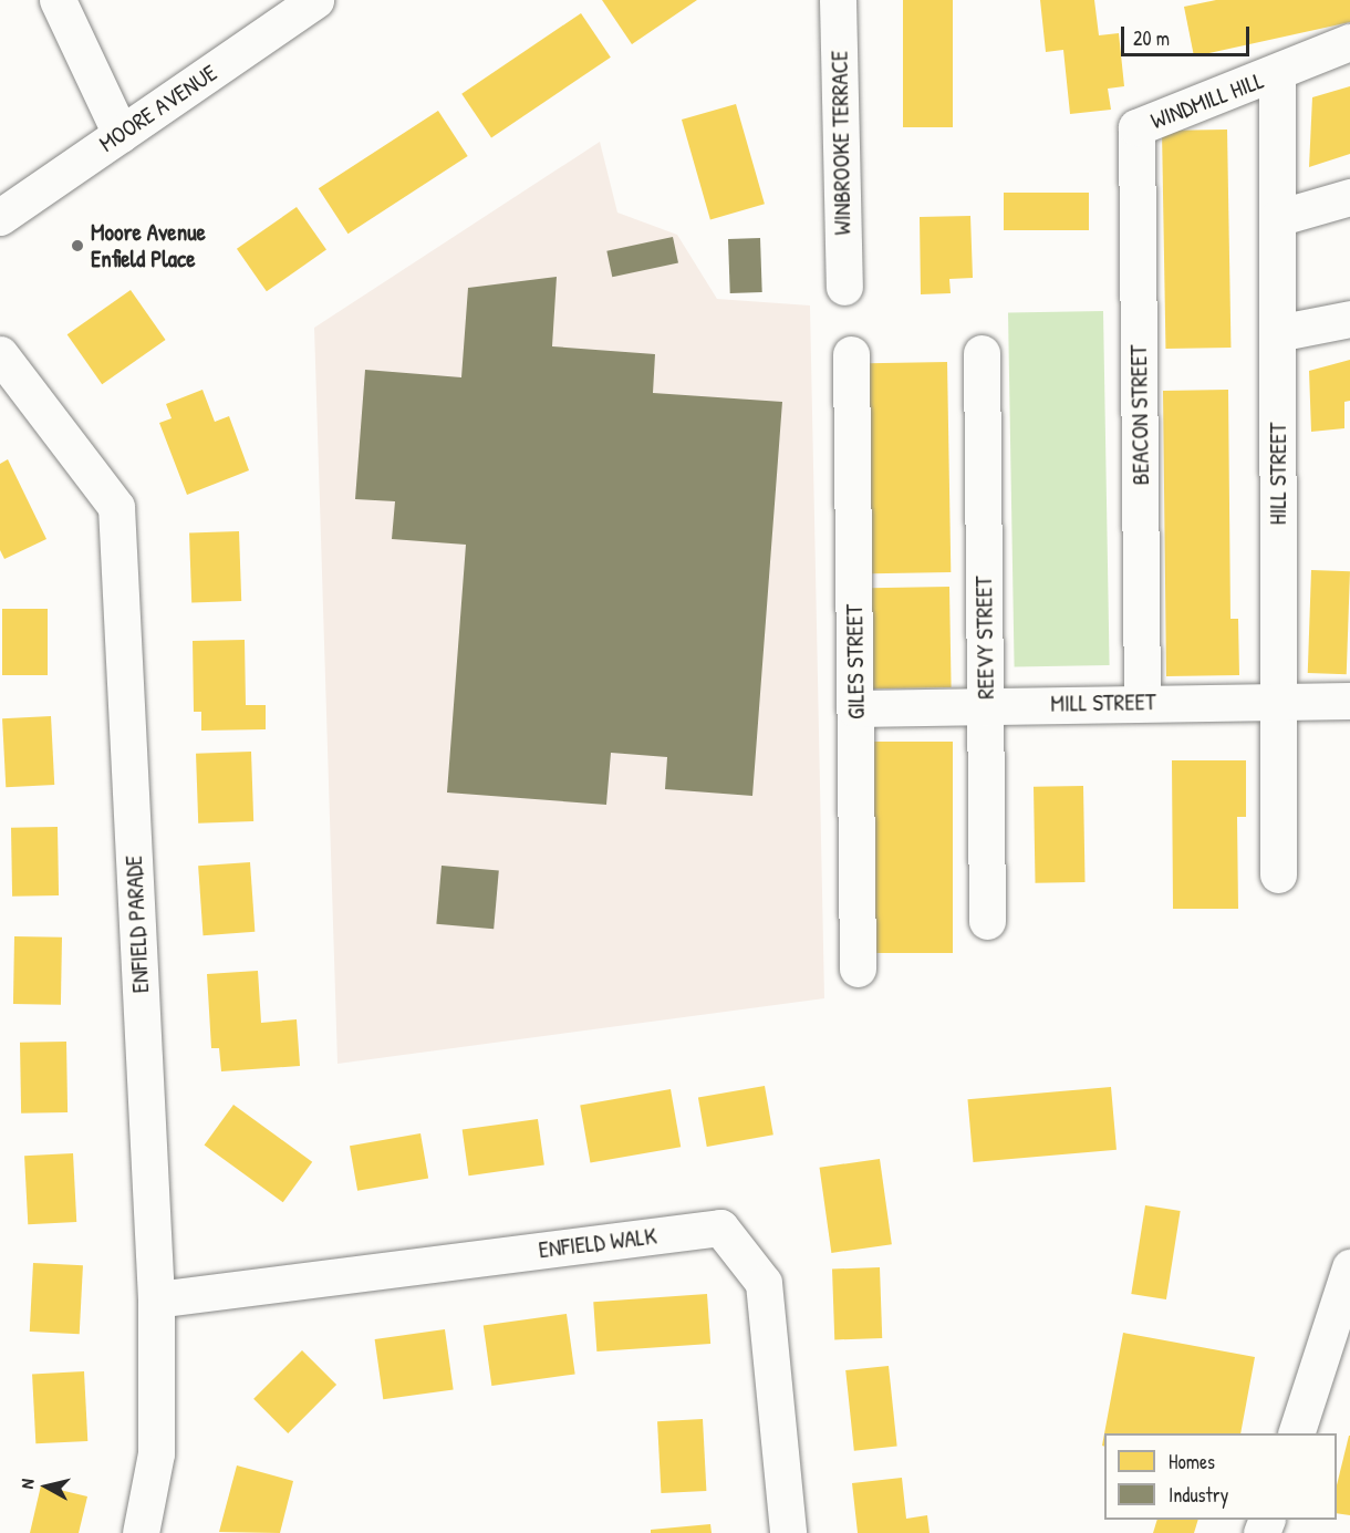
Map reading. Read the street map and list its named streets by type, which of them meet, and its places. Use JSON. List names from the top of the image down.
{
  "streets": {
    "street": [
      "WINDMILL HILL",
      "MOORE AVENUE",
      "WINBROOKE TERRACE",
      "BEACON STREET",
      "HILL STREET",
      "REEVY STREET",
      "GILES STREET",
      "MILL STREET",
      "ENFIELD PARADE",
      "ENFIELD WALK"
    ]
  },
  "crossings": [
    ["WINDMILL HILL", "BEACON STREET"],
    ["WINDMILL HILL", "HILL STREET"],
    ["BEACON STREET", "MILL STREET"],
    ["HILL STREET", "MILL STREET"],
    ["REEVY STREET", "MILL STREET"],
    ["GILES STREET", "MILL STREET"],
    ["ENFIELD PARADE", "ENFIELD WALK"]
  ],
  "places": ["Moore Avenue Enfield Place"],
  "legend": ["Homes", "Industry"],
  "scale_bar": "20 m",
  "north": "left"
}
